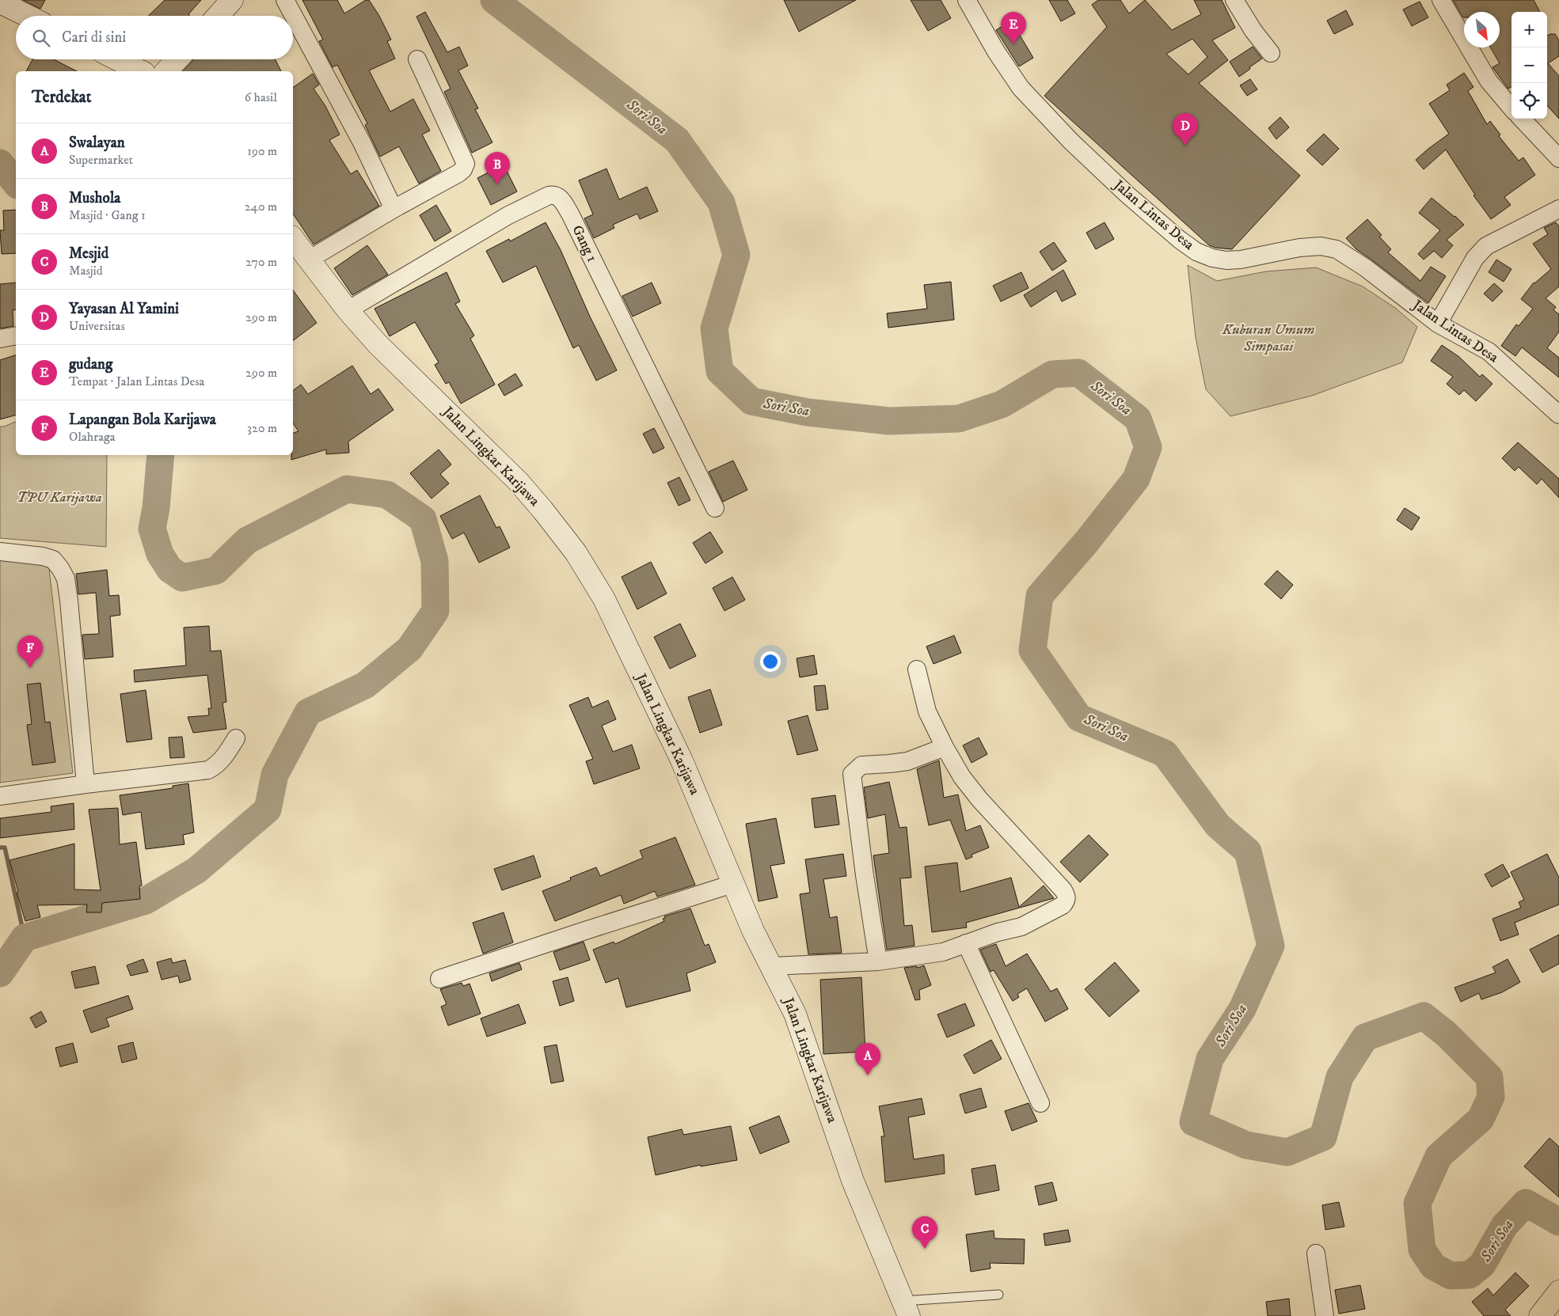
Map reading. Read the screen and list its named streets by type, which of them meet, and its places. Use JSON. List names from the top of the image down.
{
  "streets": {
    "main road": ["Jalan Lingkar Karijawa"],
    "street": ["Jalan Lintas Desa", "Gang 1"]
  },
  "crossings": [
    ["Gang 1", "Jalan Lingkar Karijawa"]
  ],
  "water": ["Sori Soa"],
  "parks": ["Kuburan Umum Simpasai", "TPU Karijawa"],
  "north": "bottom right",
  "page": {
    "map_buttons": ["+", "−"],
    "pins": [
      "E",
      "D",
      "B",
      "F",
      "A",
      "C"
    ],
    "search": "Cari di sini",
    "heading": ["Terdekat", "6 hasil"],
    "list": [
      {
        "mark": "A",
        "name": "Swalayan",
        "note": "Supermarket",
        "value": "190 m"
      },
      {
        "mark": "B",
        "name": "Mushola",
        "note": "Masjid · Gang 1",
        "value": "240 m"
      },
      {
        "mark": "C",
        "name": "Mesjid",
        "note": "Masjid",
        "value": "270 m"
      },
      {
        "mark": "D",
        "name": "Yayasan Al Yamini",
        "note": "Universitas",
        "value": "290 m"
      },
      {
        "mark": "E",
        "name": "gudang",
        "note": "Tempat · Jalan Lintas Desa",
        "value": "290 m"
      },
      {
        "mark": "F",
        "name": "Lapangan Bola Karijawa",
        "note": "Olahraga",
        "value": "320 m"
      }
    ]
  }
}
